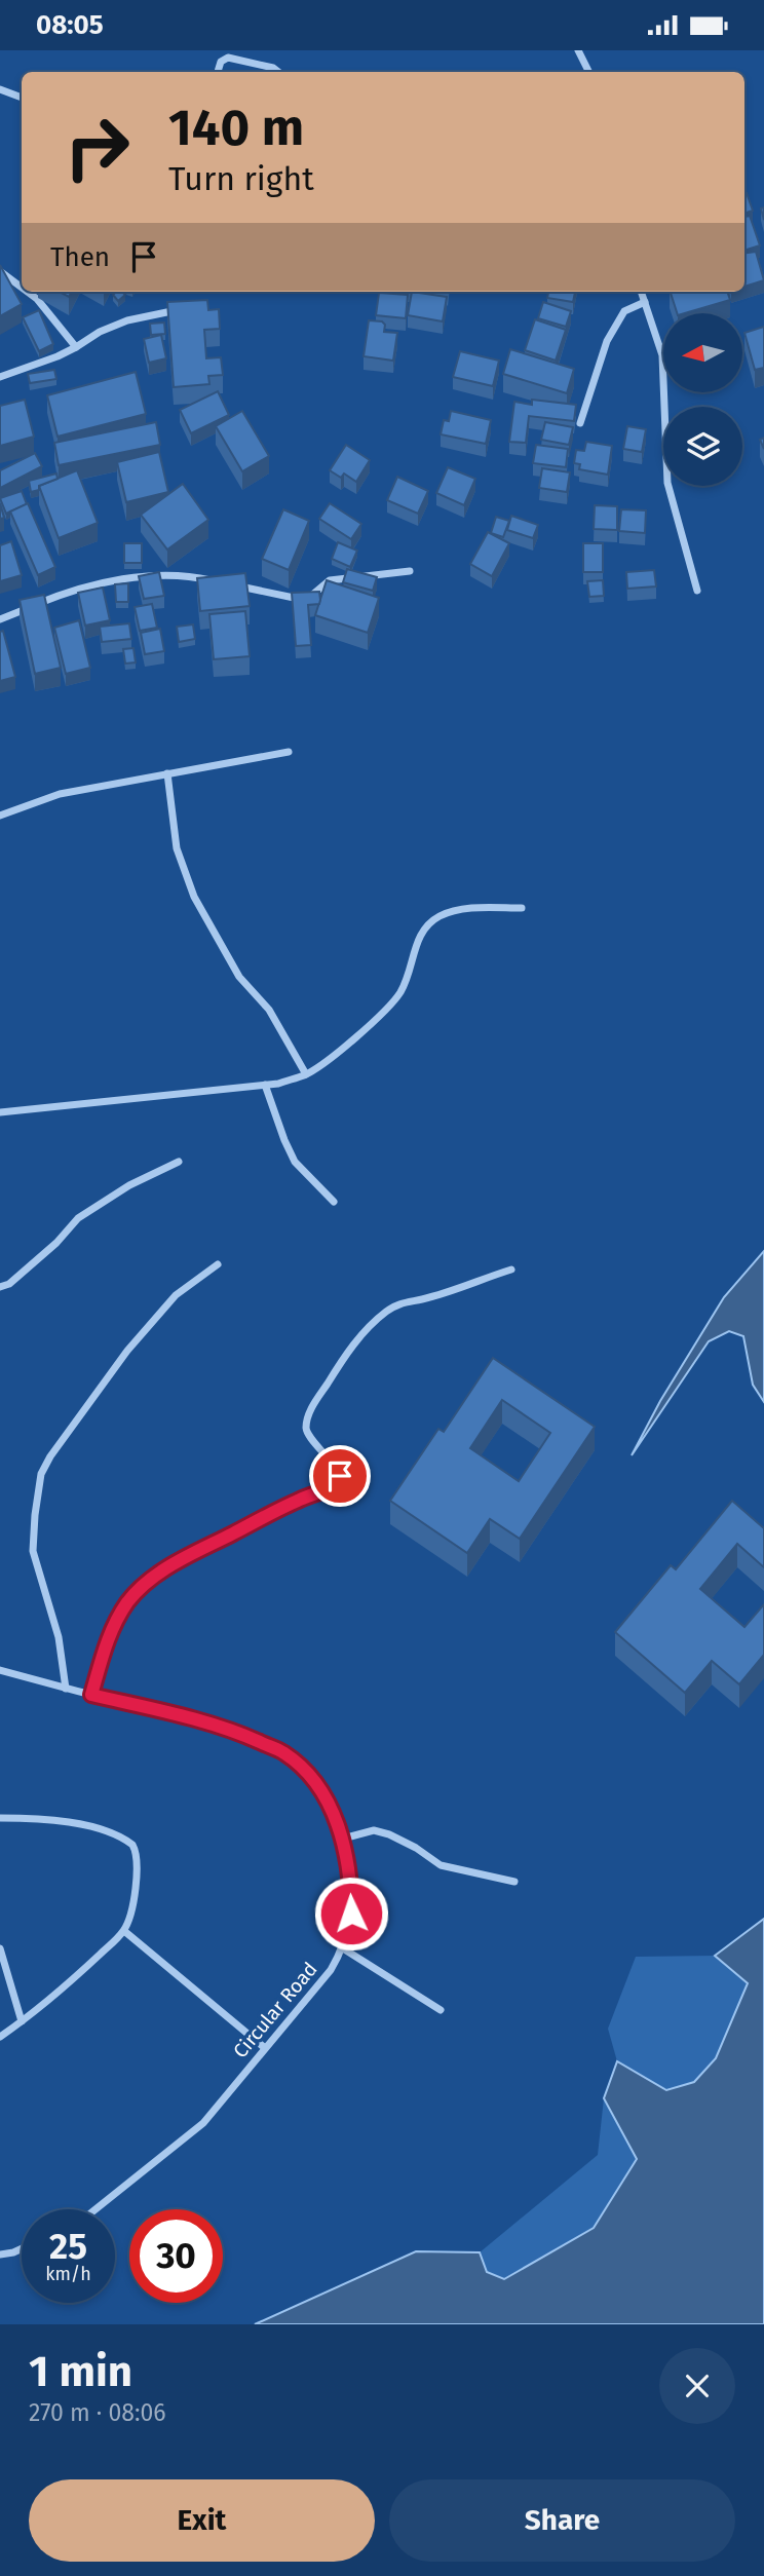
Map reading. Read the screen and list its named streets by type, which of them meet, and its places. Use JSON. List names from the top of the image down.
{
  "streets": {
    "street": ["Circular Road"]
  },
  "north": "left",
  "page": {
    "status": "08:05",
    "turn": ["140 m", "Turn right"],
    "then": "Then",
    "speed": "25 km/h",
    "limit": "30",
    "heading": ["1 min", "270 m · 08:06"],
    "buttons": ["Exit", "Share"]
  }
}
